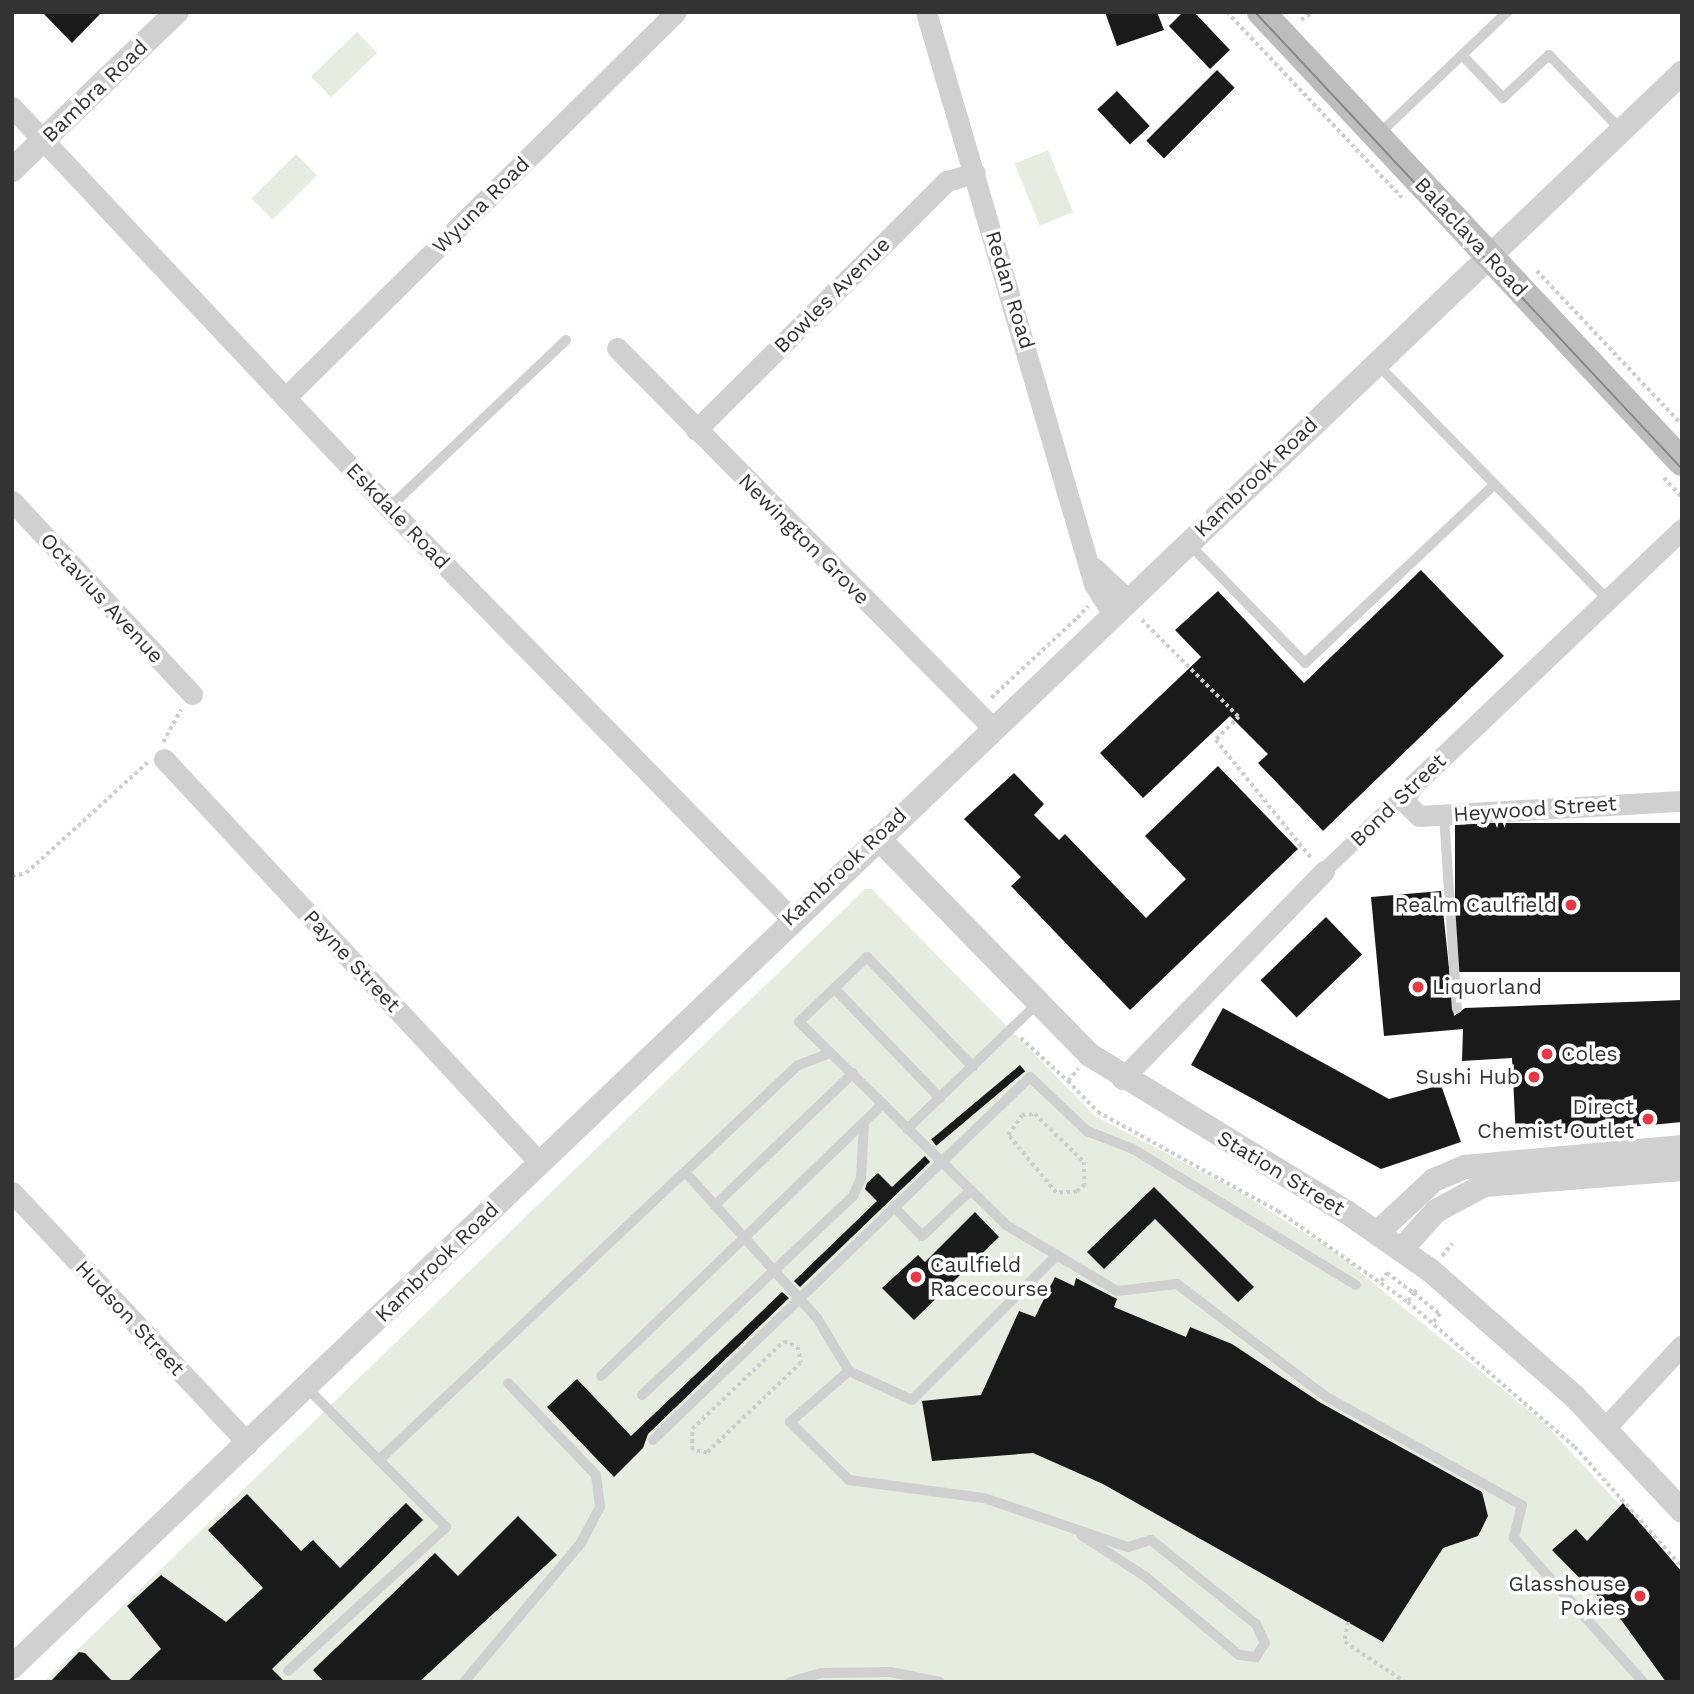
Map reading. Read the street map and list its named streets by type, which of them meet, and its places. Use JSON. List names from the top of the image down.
{
  "streets": {
    "main road": ["Balaclava Road"],
    "street": [
      "Bambra Road",
      "Wyuna Road",
      "Redan Road",
      "Bowles Avenue",
      "Kambrook Road",
      "Eskdale Road",
      "Newington Grove",
      "Octavius Avenue",
      "Bond Street",
      "Heywood Street",
      "Payne Street",
      "Station Street",
      "Hudson Street"
    ]
  },
  "crossings": [
    ["Bambra Road", "Eskdale Road"],
    ["Wyuna Road", "Eskdale Road"],
    ["Balaclava Road", "Kambrook Road"],
    ["Redan Road", "Bowles Avenue"],
    ["Redan Road", "Kambrook Road"],
    ["Bowles Avenue", "Newington Grove"],
    ["Kambrook Road", "Eskdale Road"],
    ["Kambrook Road", "Newington Grove"],
    ["Kambrook Road", "Payne Street"],
    ["Kambrook Road", "Station Street"],
    ["Kambrook Road", "Hudson Street"],
    ["Bond Street", "Heywood Street"],
    ["Bond Street", "Station Street"]
  ],
  "places": [
    "Realm Caulfield",
    "Liquorland",
    "Coles",
    "Sushi Hub",
    "Direct Chemist Outlet",
    "Caulfield Racecourse",
    "Glasshouse Pokies"
  ]
}
